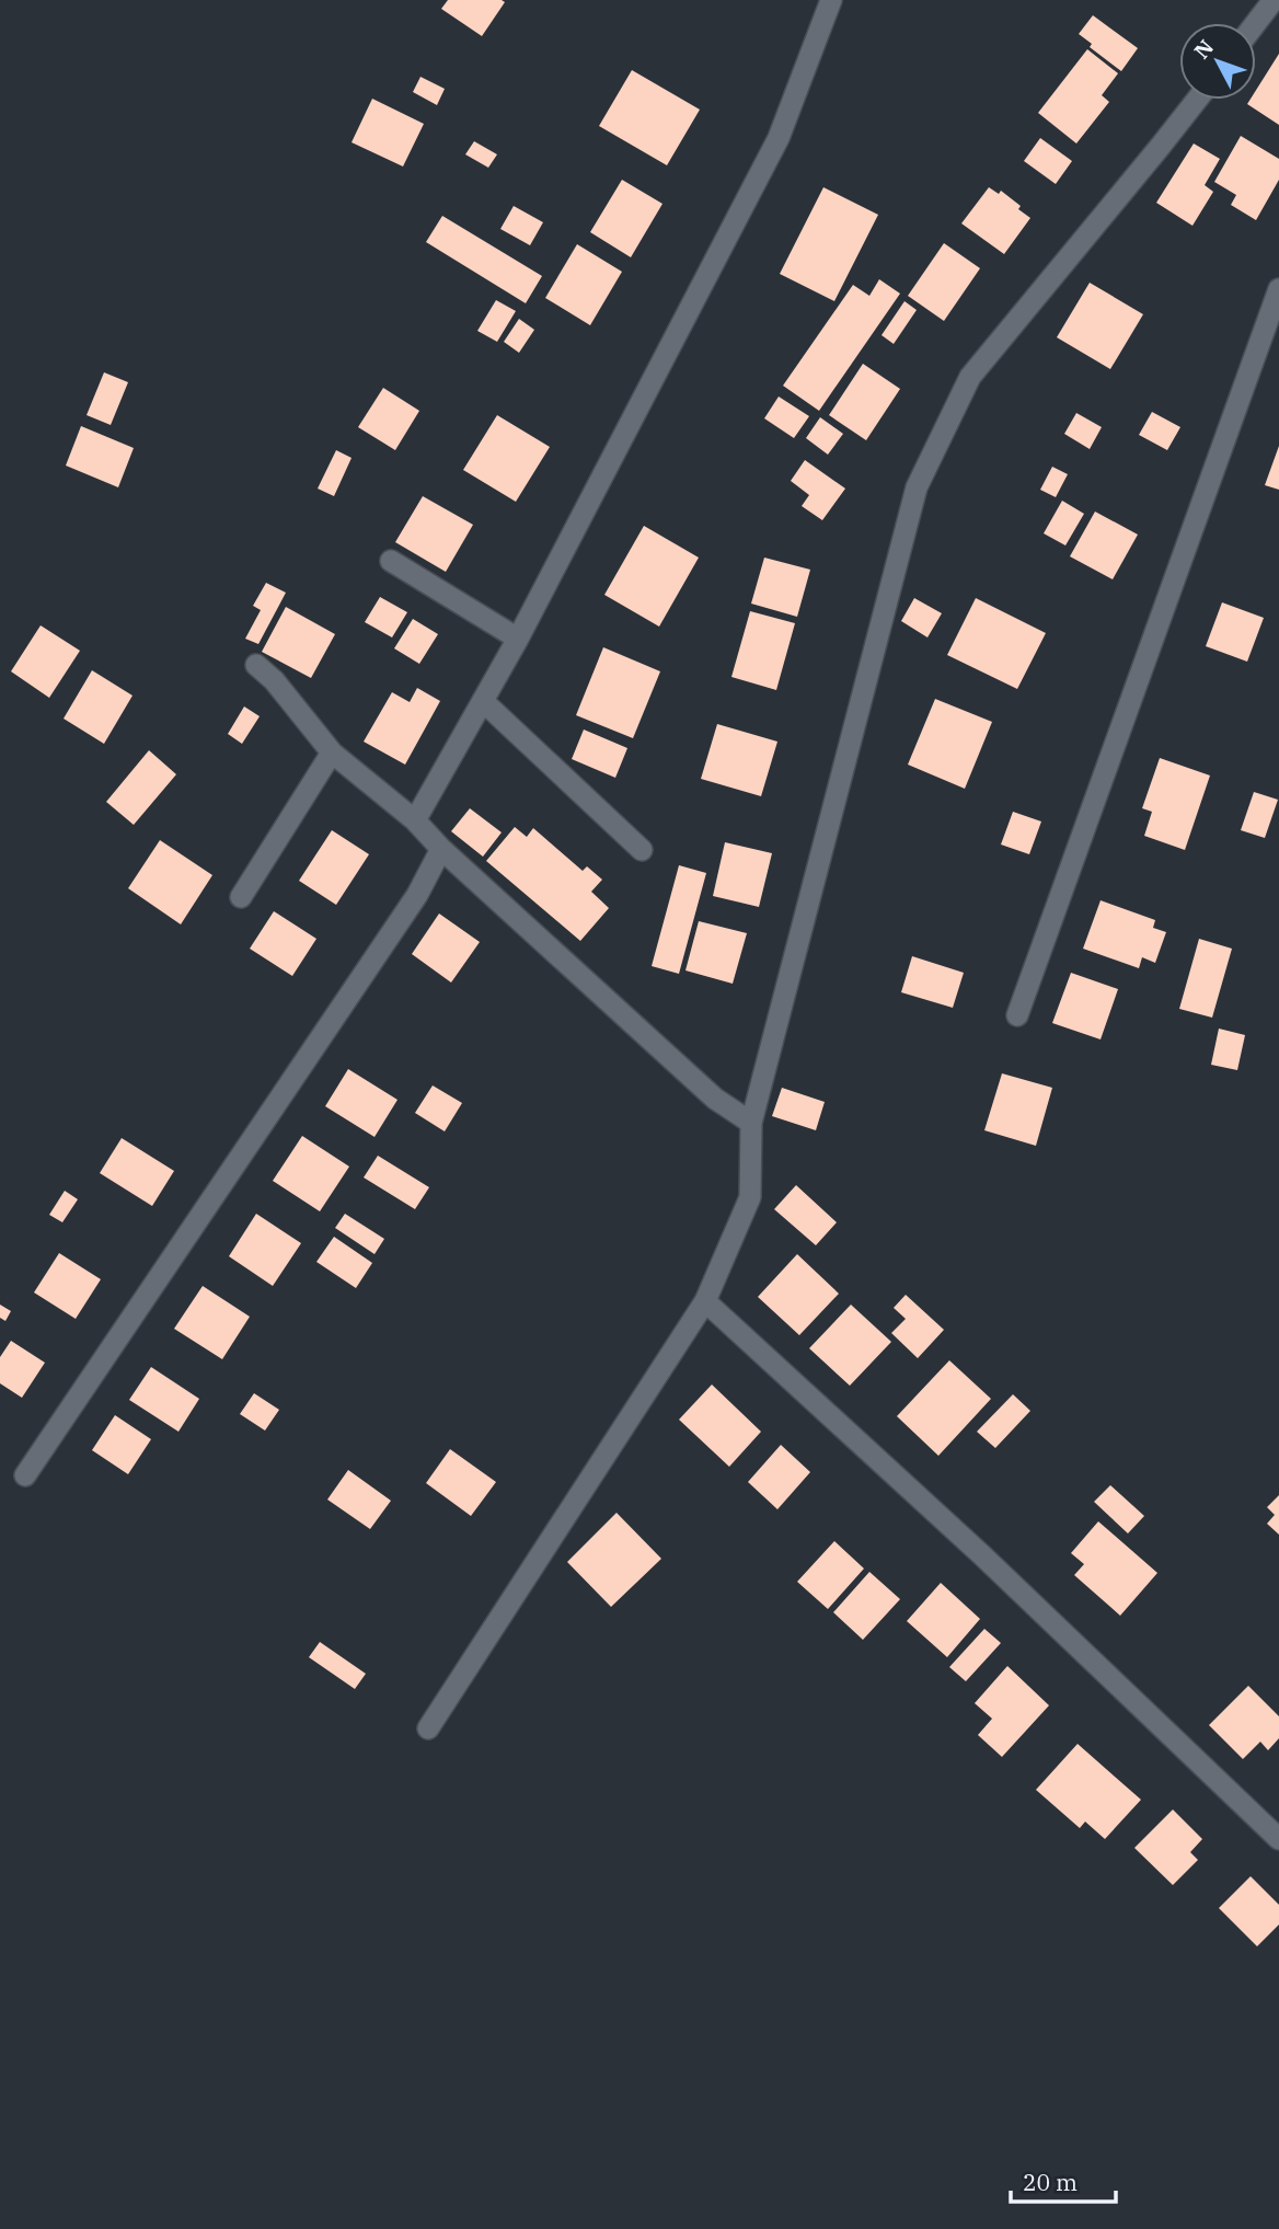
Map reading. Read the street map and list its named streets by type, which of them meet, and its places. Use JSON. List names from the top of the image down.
{
  "scale_bar": "20 m",
  "north": "top left"
}
